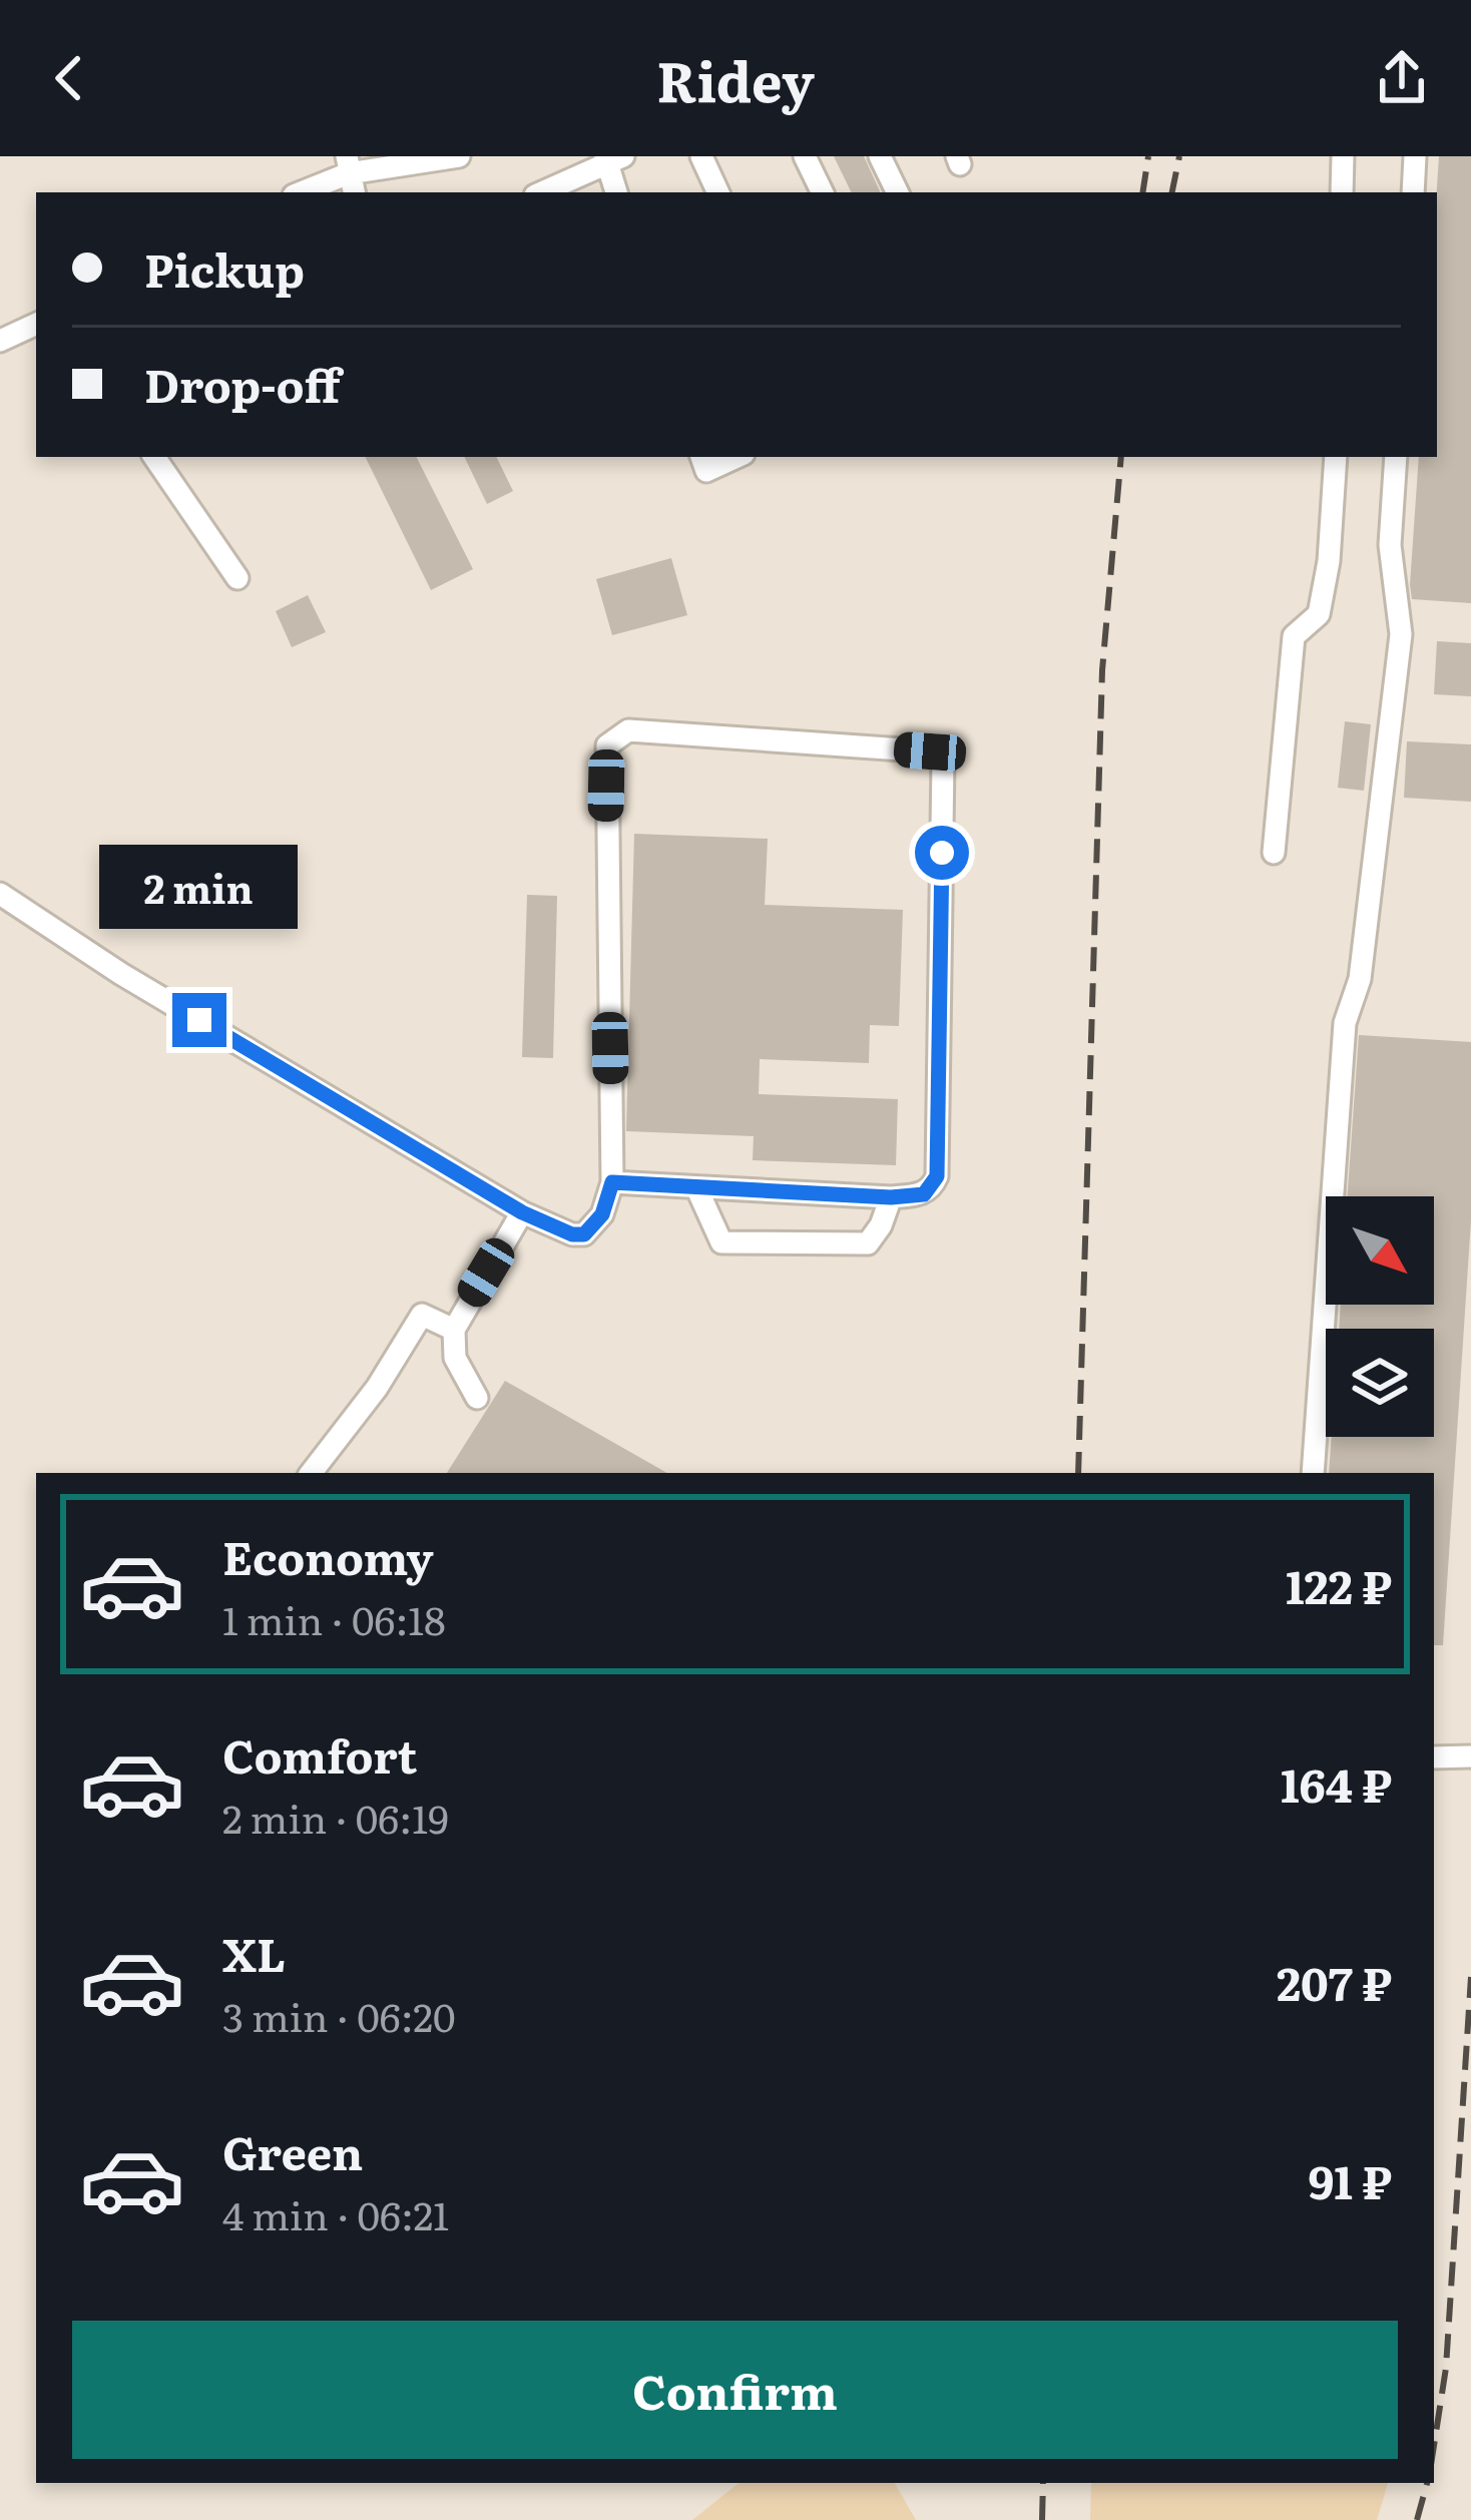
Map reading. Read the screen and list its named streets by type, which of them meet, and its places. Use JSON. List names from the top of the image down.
{
  "north": "bottom right",
  "page": {
    "header": "Ridey",
    "banner": ["Pickup", "Drop-off"],
    "bubble": "2 min",
    "list": [
      {
        "name": "Economy",
        "note": "1 min · 06:18",
        "value": "122 ₽"
      },
      {
        "name": "Comfort",
        "note": "2 min · 06:19",
        "value": "164 ₽"
      },
      {
        "name": "XL",
        "note": "3 min · 06:20",
        "value": "207 ₽"
      },
      {
        "name": "Green",
        "note": "4 min · 06:21",
        "value": "91 ₽"
      }
    ],
    "buttons": "Confirm"
  }
}
